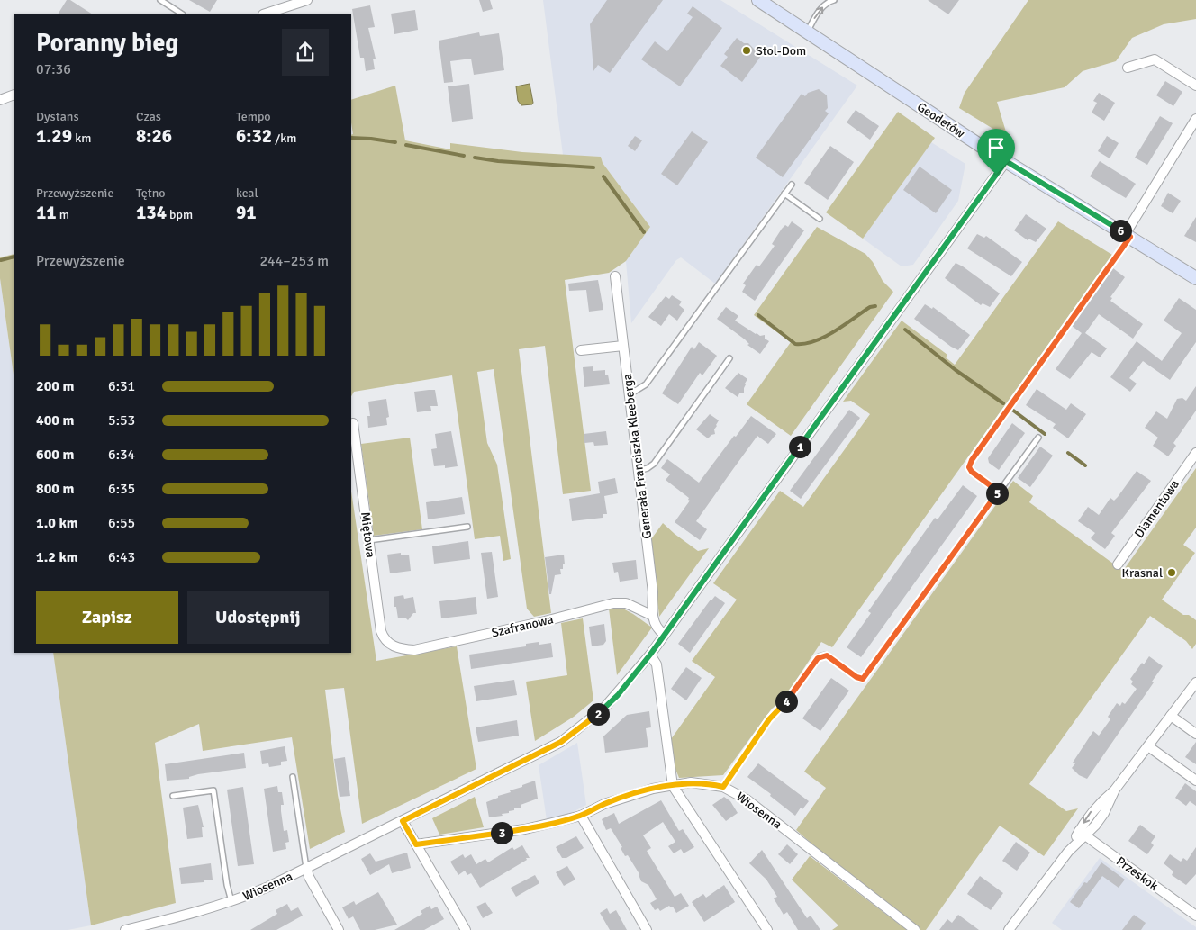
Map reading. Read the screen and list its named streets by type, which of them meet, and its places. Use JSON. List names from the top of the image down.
{
  "streets": {
    "main road": ["Geodetów"],
    "street": [
      "Generała Franciszka Kleeberga",
      "Diamentowa",
      "Miętowa",
      "Szafranowa",
      "Wiosenna",
      "Przeskok"
    ]
  },
  "crossings": [
    ["Geodetów", "Wiosenna"],
    ["Generała Franciszka Kleeberga", "Szafranowa"],
    ["Miętowa", "Szafranowa"]
  ],
  "places": ["Stol-Dom", "Krasnal"],
  "page": {
    "heading": ["Poranny bieg", "07:36"],
    "stats": [
      ["Dystans", "1.29 km"],
      ["Czas", "8:26"],
      ["Tempo", "6:32 /km"],
      ["Przewyższenie", "11 m"],
      ["Tętno", "134 bpm"],
      ["kcal", "91"]
    ],
    "pins": [
      "6",
      "1",
      "5",
      "4",
      "2",
      "3"
    ],
    "chart": ["Przewyższenie", "244–253 m"],
    "list": [
      {
        "name": "200 m",
        "note": "6:31"
      },
      {
        "name": "400 m",
        "note": "5:53"
      },
      {
        "name": "600 m",
        "note": "6:34"
      },
      {
        "name": "800 m",
        "note": "6:35"
      },
      {
        "name": "1.0 km",
        "note": "6:55"
      },
      {
        "name": "1.2 km",
        "note": "6:43"
      }
    ],
    "buttons": ["Zapisz", "Udostępnij"]
  }
}
